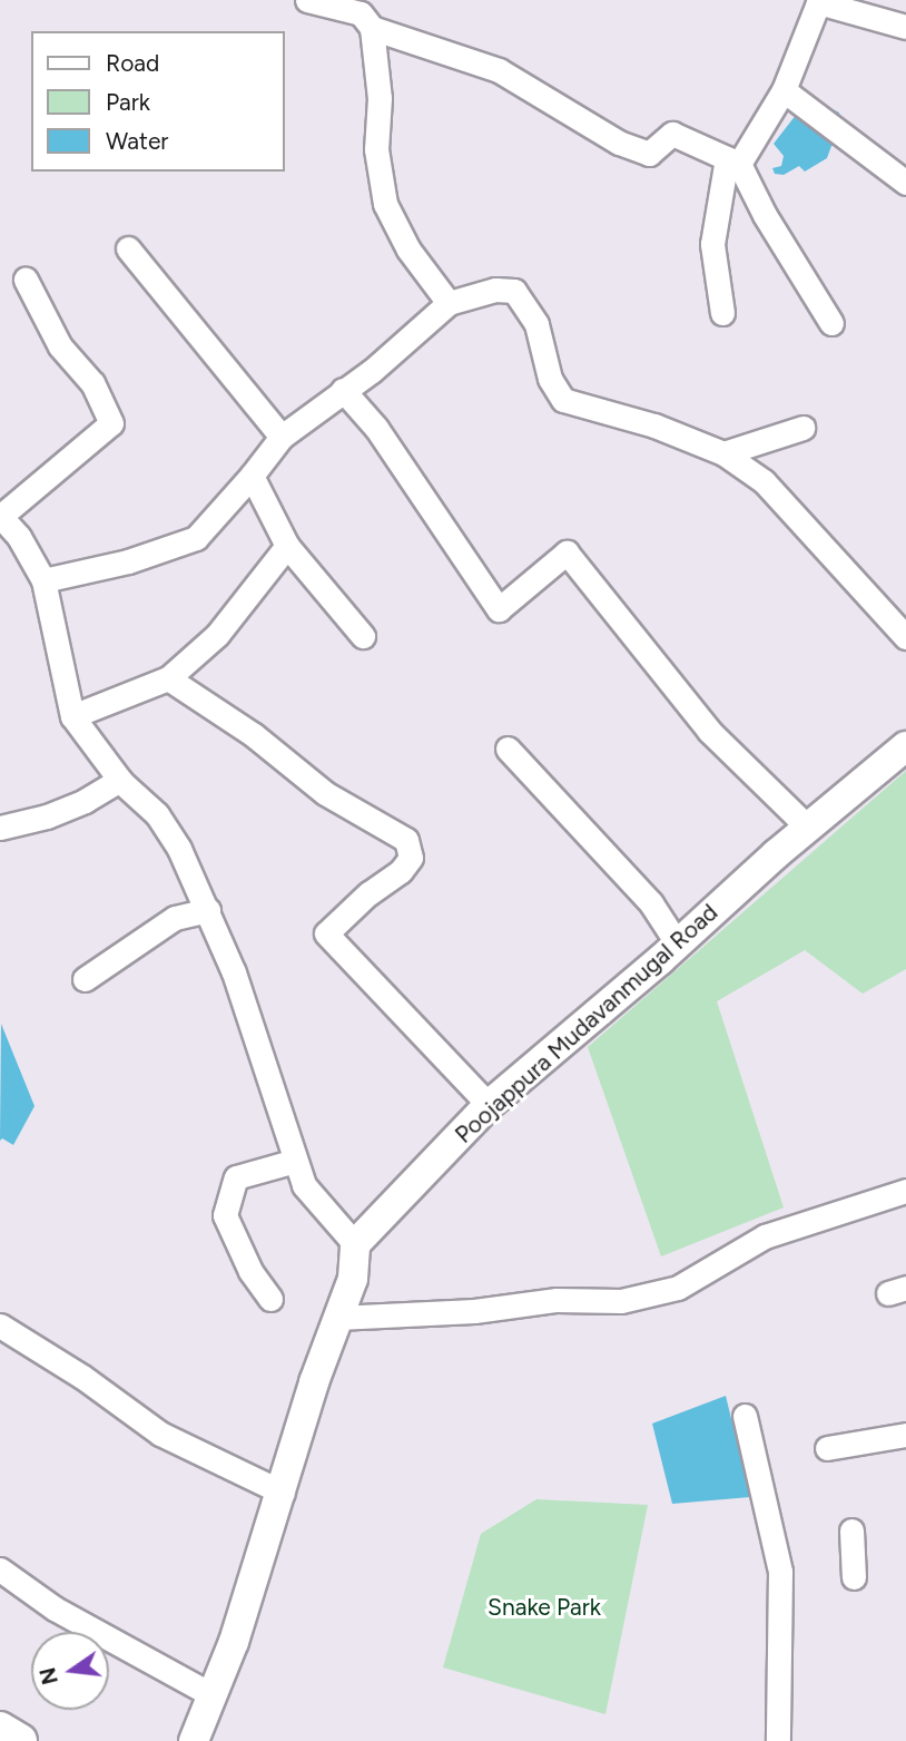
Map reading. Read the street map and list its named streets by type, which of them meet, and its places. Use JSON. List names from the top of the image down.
{
  "streets": {
    "street": ["Poojappura Mudavanmugal Road"]
  },
  "parks": ["Snake Park"],
  "legend": ["Road", "Park", "Water"],
  "north": "left"
}
